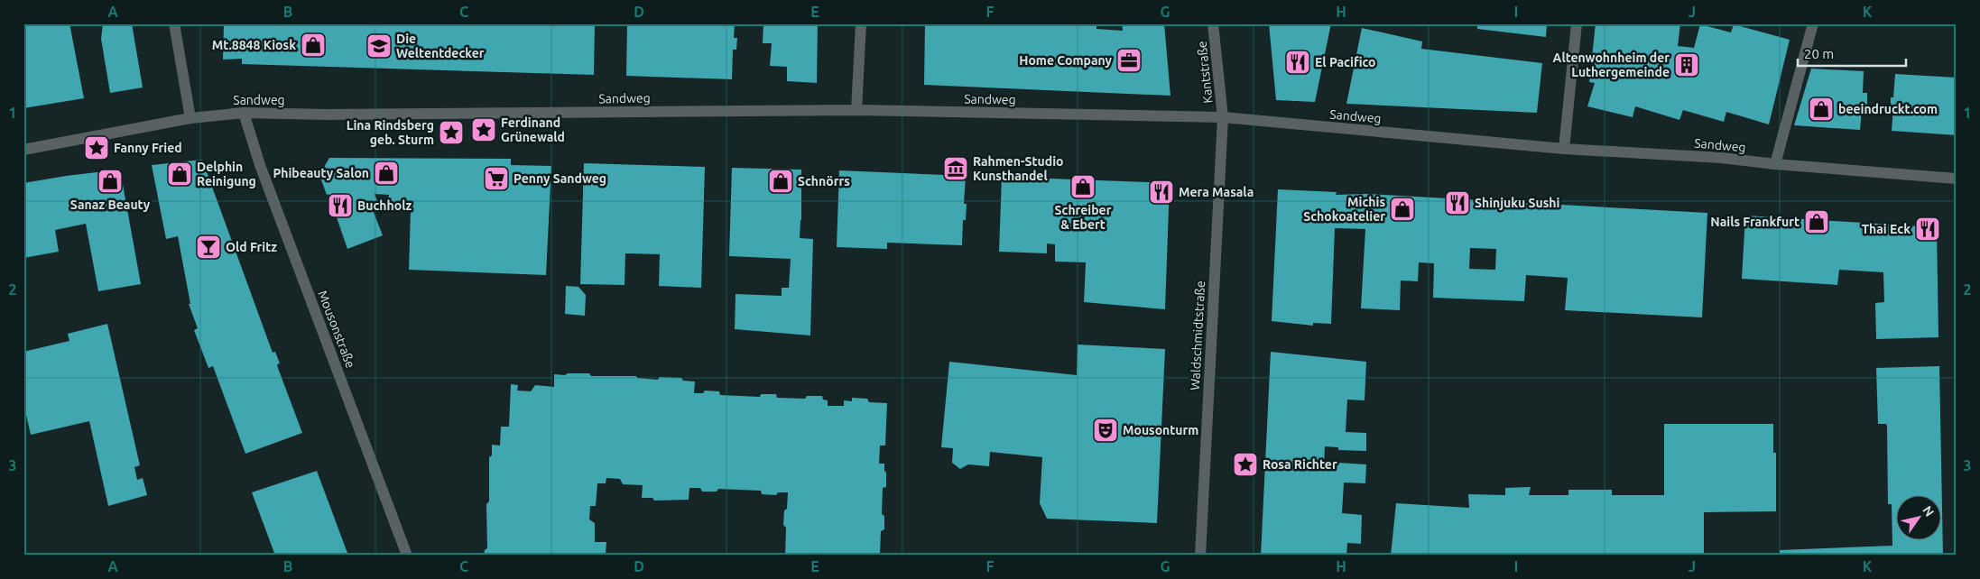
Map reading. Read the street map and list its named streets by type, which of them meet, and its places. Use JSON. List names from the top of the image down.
{
  "streets": {
    "street": [
      "Kantstraße",
      "Sandweg",
      "Mousonstraße",
      "Waldschmidtstraße"
    ]
  },
  "crossings": [
    ["Kantstraße", "Sandweg"],
    ["Kantstraße", "Waldschmidtstraße"],
    ["Sandweg", "Mousonstraße"],
    ["Sandweg", "Waldschmidtstraße"]
  ],
  "places": {
    "shop": [
      "Mt.8848 Kiosk",
      "beeindruckt.com",
      "Phibeauty Salon",
      "Delphin Reinigung",
      "Sanaz Beauty",
      "Schnörrs",
      "Schreiber & Ebert",
      "Michis Schokoatelier",
      "Nails Frankfurt"
    ],
    "school or university": ["Die Weltentdecker"],
    "office": ["Home Company"],
    "restaurant": [
      "El Pacifico",
      "Mera Masala",
      "Shinjuku Sushi",
      "Buchholz",
      "Thai Eck"
    ],
    "building": ["Altenwohnheim der Luthergemeinde"],
    "place": [
      "Ferdinand Grünewald",
      "Lina Rindsberg geb. Sturm",
      "Fanny Fried",
      "Rosa Richter"
    ],
    "museum": ["Rahmen-Studio Kunsthandel"],
    "supermarket": ["Penny Sandweg"],
    "bar": ["Old Fritz"],
    "theatre": ["Mousonturm"]
  },
  "scale_bar": "20 m",
  "north": "top right",
  "grid": {
    "columns": [
      "A",
      "B",
      "C",
      "D",
      "E",
      "F",
      "G",
      "H",
      "I",
      "J",
      "K"
    ],
    "rows": ["1", "2", "3"]
  }
}
